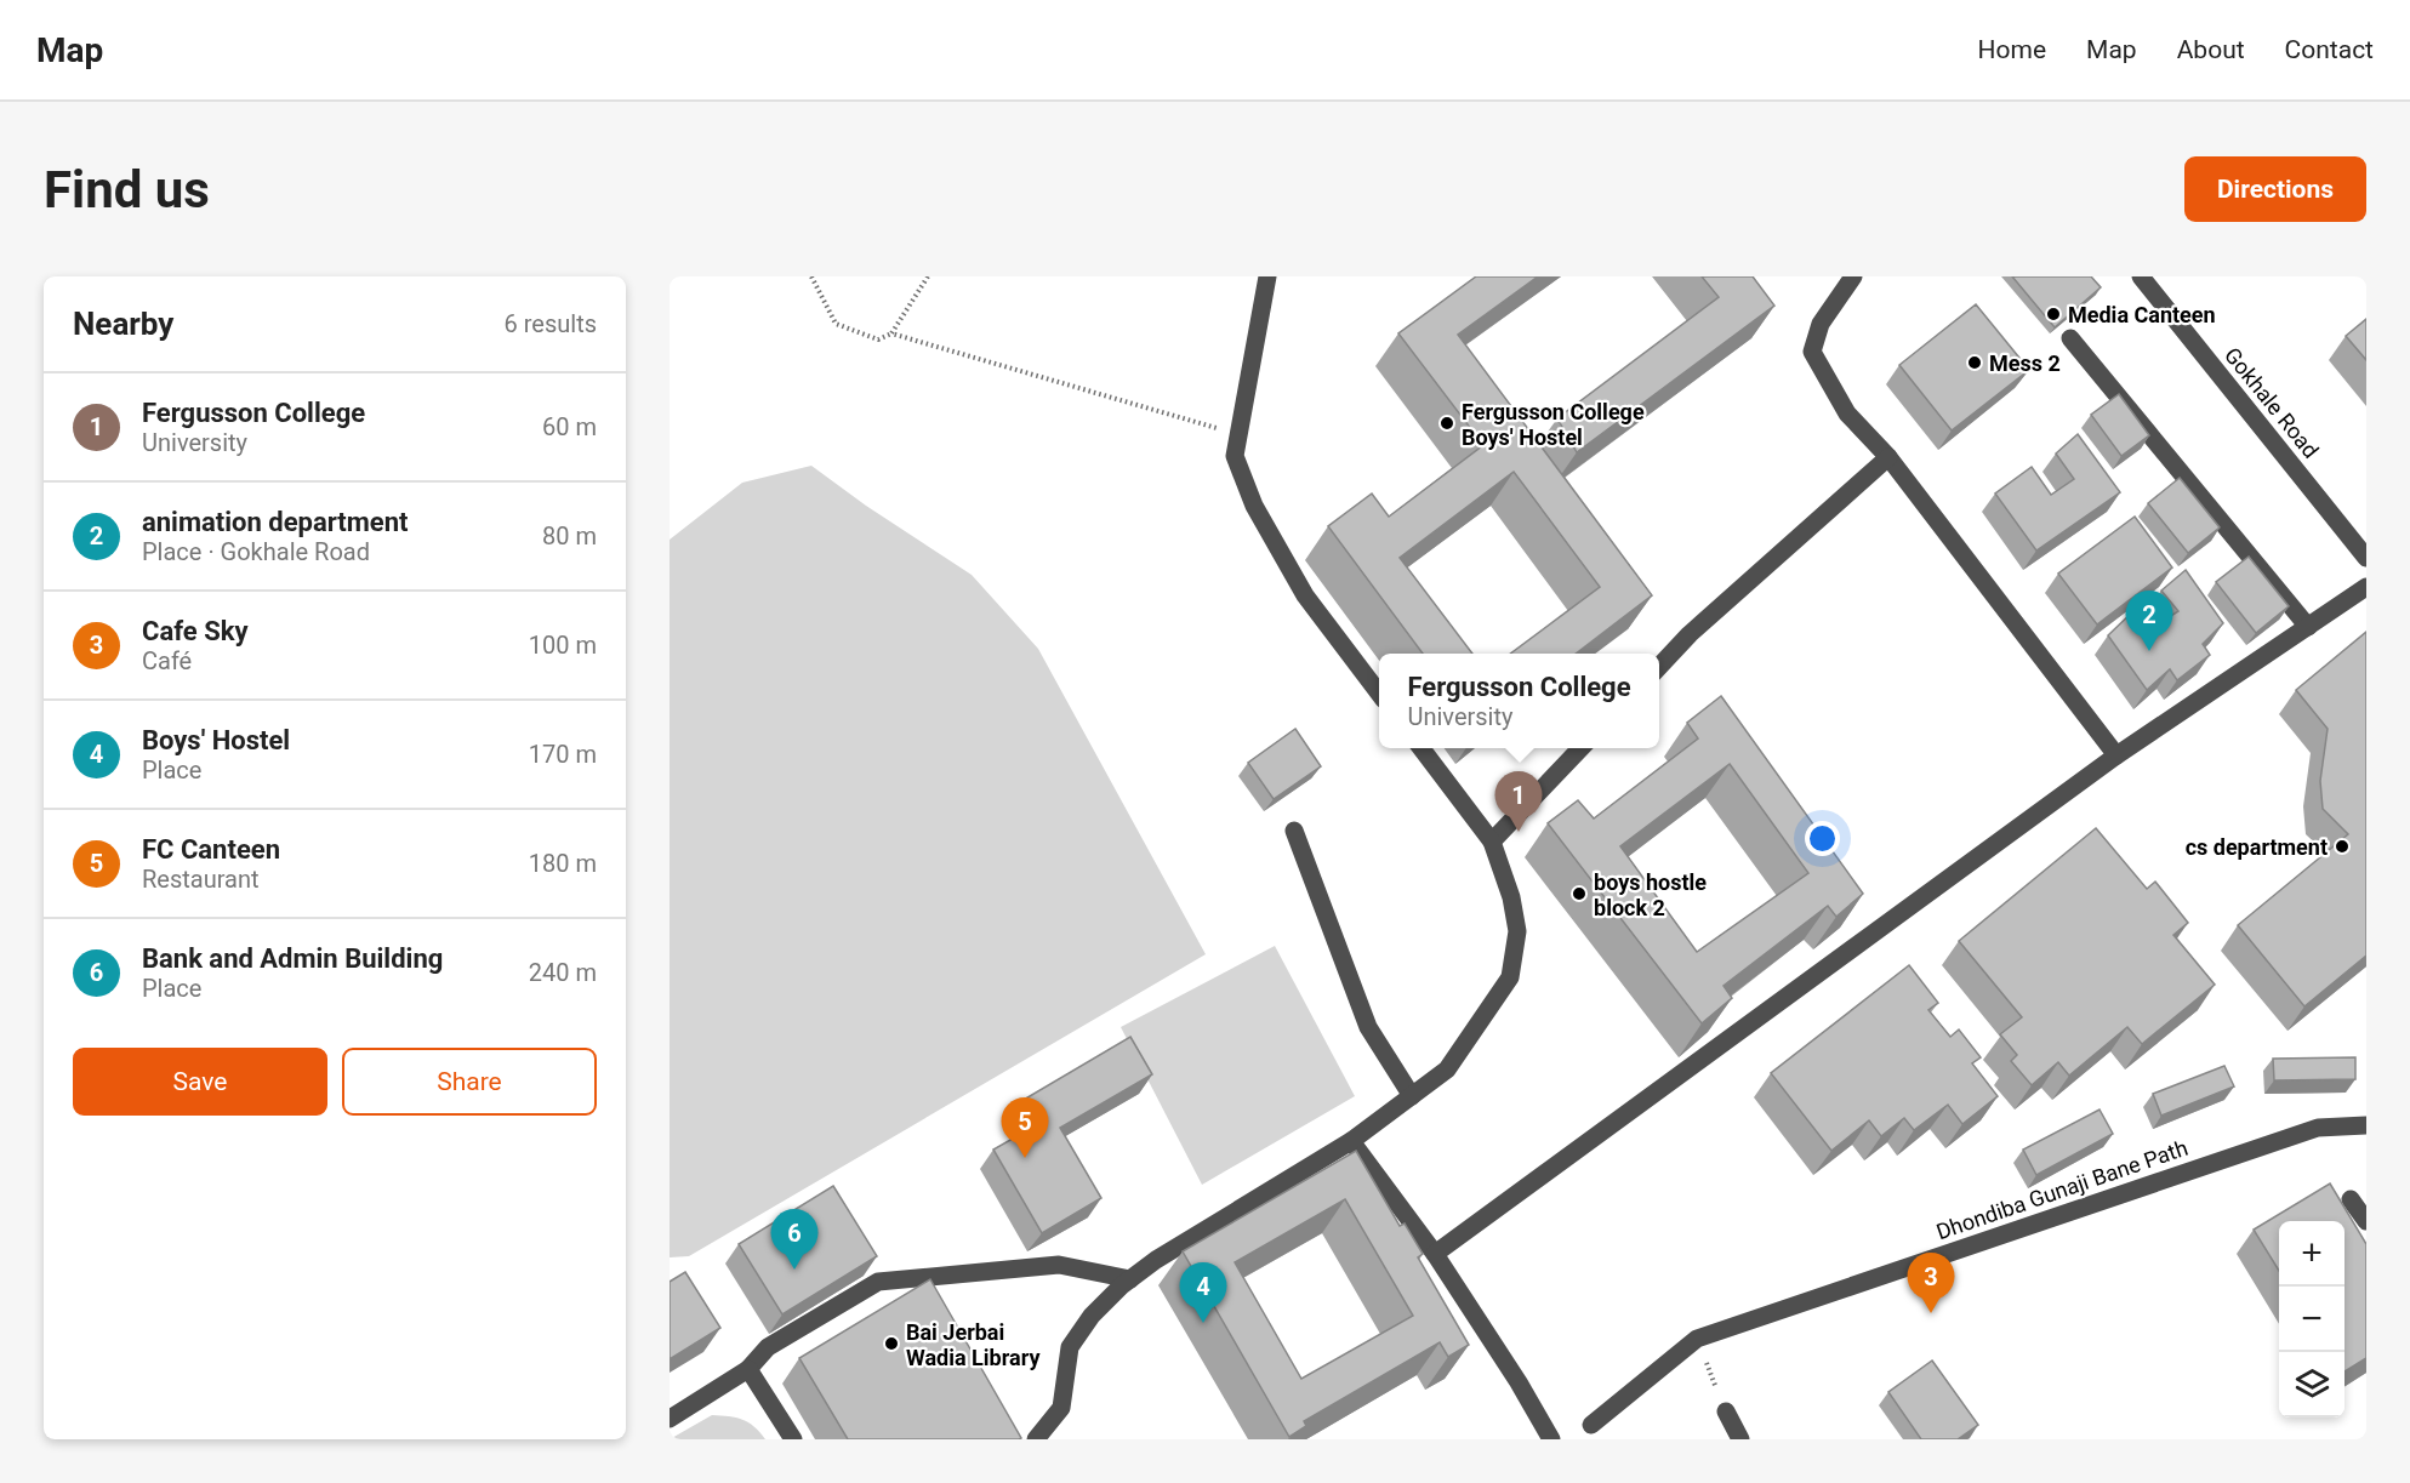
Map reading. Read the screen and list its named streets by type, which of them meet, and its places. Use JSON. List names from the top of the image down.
{
  "streets": {
    "street": ["Gokhale Road", "Dhondiba Gunaji Bane Path"]
  },
  "places": [
    "Media Canteen",
    "Mess 2",
    "Fergusson College Boys' Hostel",
    "cs department",
    "boys hostle block 2",
    "Bai Jerbai Wadia Library"
  ],
  "page": {
    "header": "Map",
    "nav": [
      "Home",
      "Map",
      "About",
      "Contact"
    ],
    "buttons": [
      "Directions",
      ["Save", "Share"]
    ],
    "title": "Find us",
    "heading": ["Nearby", "6 results"],
    "list": [
      {
        "mark": "1",
        "name": "Fergusson College",
        "note": "University",
        "value": "60 m"
      },
      {
        "mark": "2",
        "name": "animation department",
        "note": "Place · Gokhale Road",
        "value": "80 m"
      },
      {
        "mark": "3",
        "name": "Cafe Sky",
        "note": "Café",
        "value": "100 m"
      },
      {
        "mark": "4",
        "name": "Boys' Hostel",
        "note": "Place",
        "value": "170 m"
      },
      {
        "mark": "5",
        "name": "FC Canteen",
        "note": "Restaurant",
        "value": "180 m"
      },
      {
        "mark": "6",
        "name": "Bank and Admin Building",
        "note": "Place",
        "value": "240 m"
      }
    ],
    "pins": [
      "2",
      "1",
      "5",
      "6",
      "3",
      "4"
    ],
    "popup": ["Fergusson College", "University"],
    "map_buttons": ["+", "−"]
  }
}
